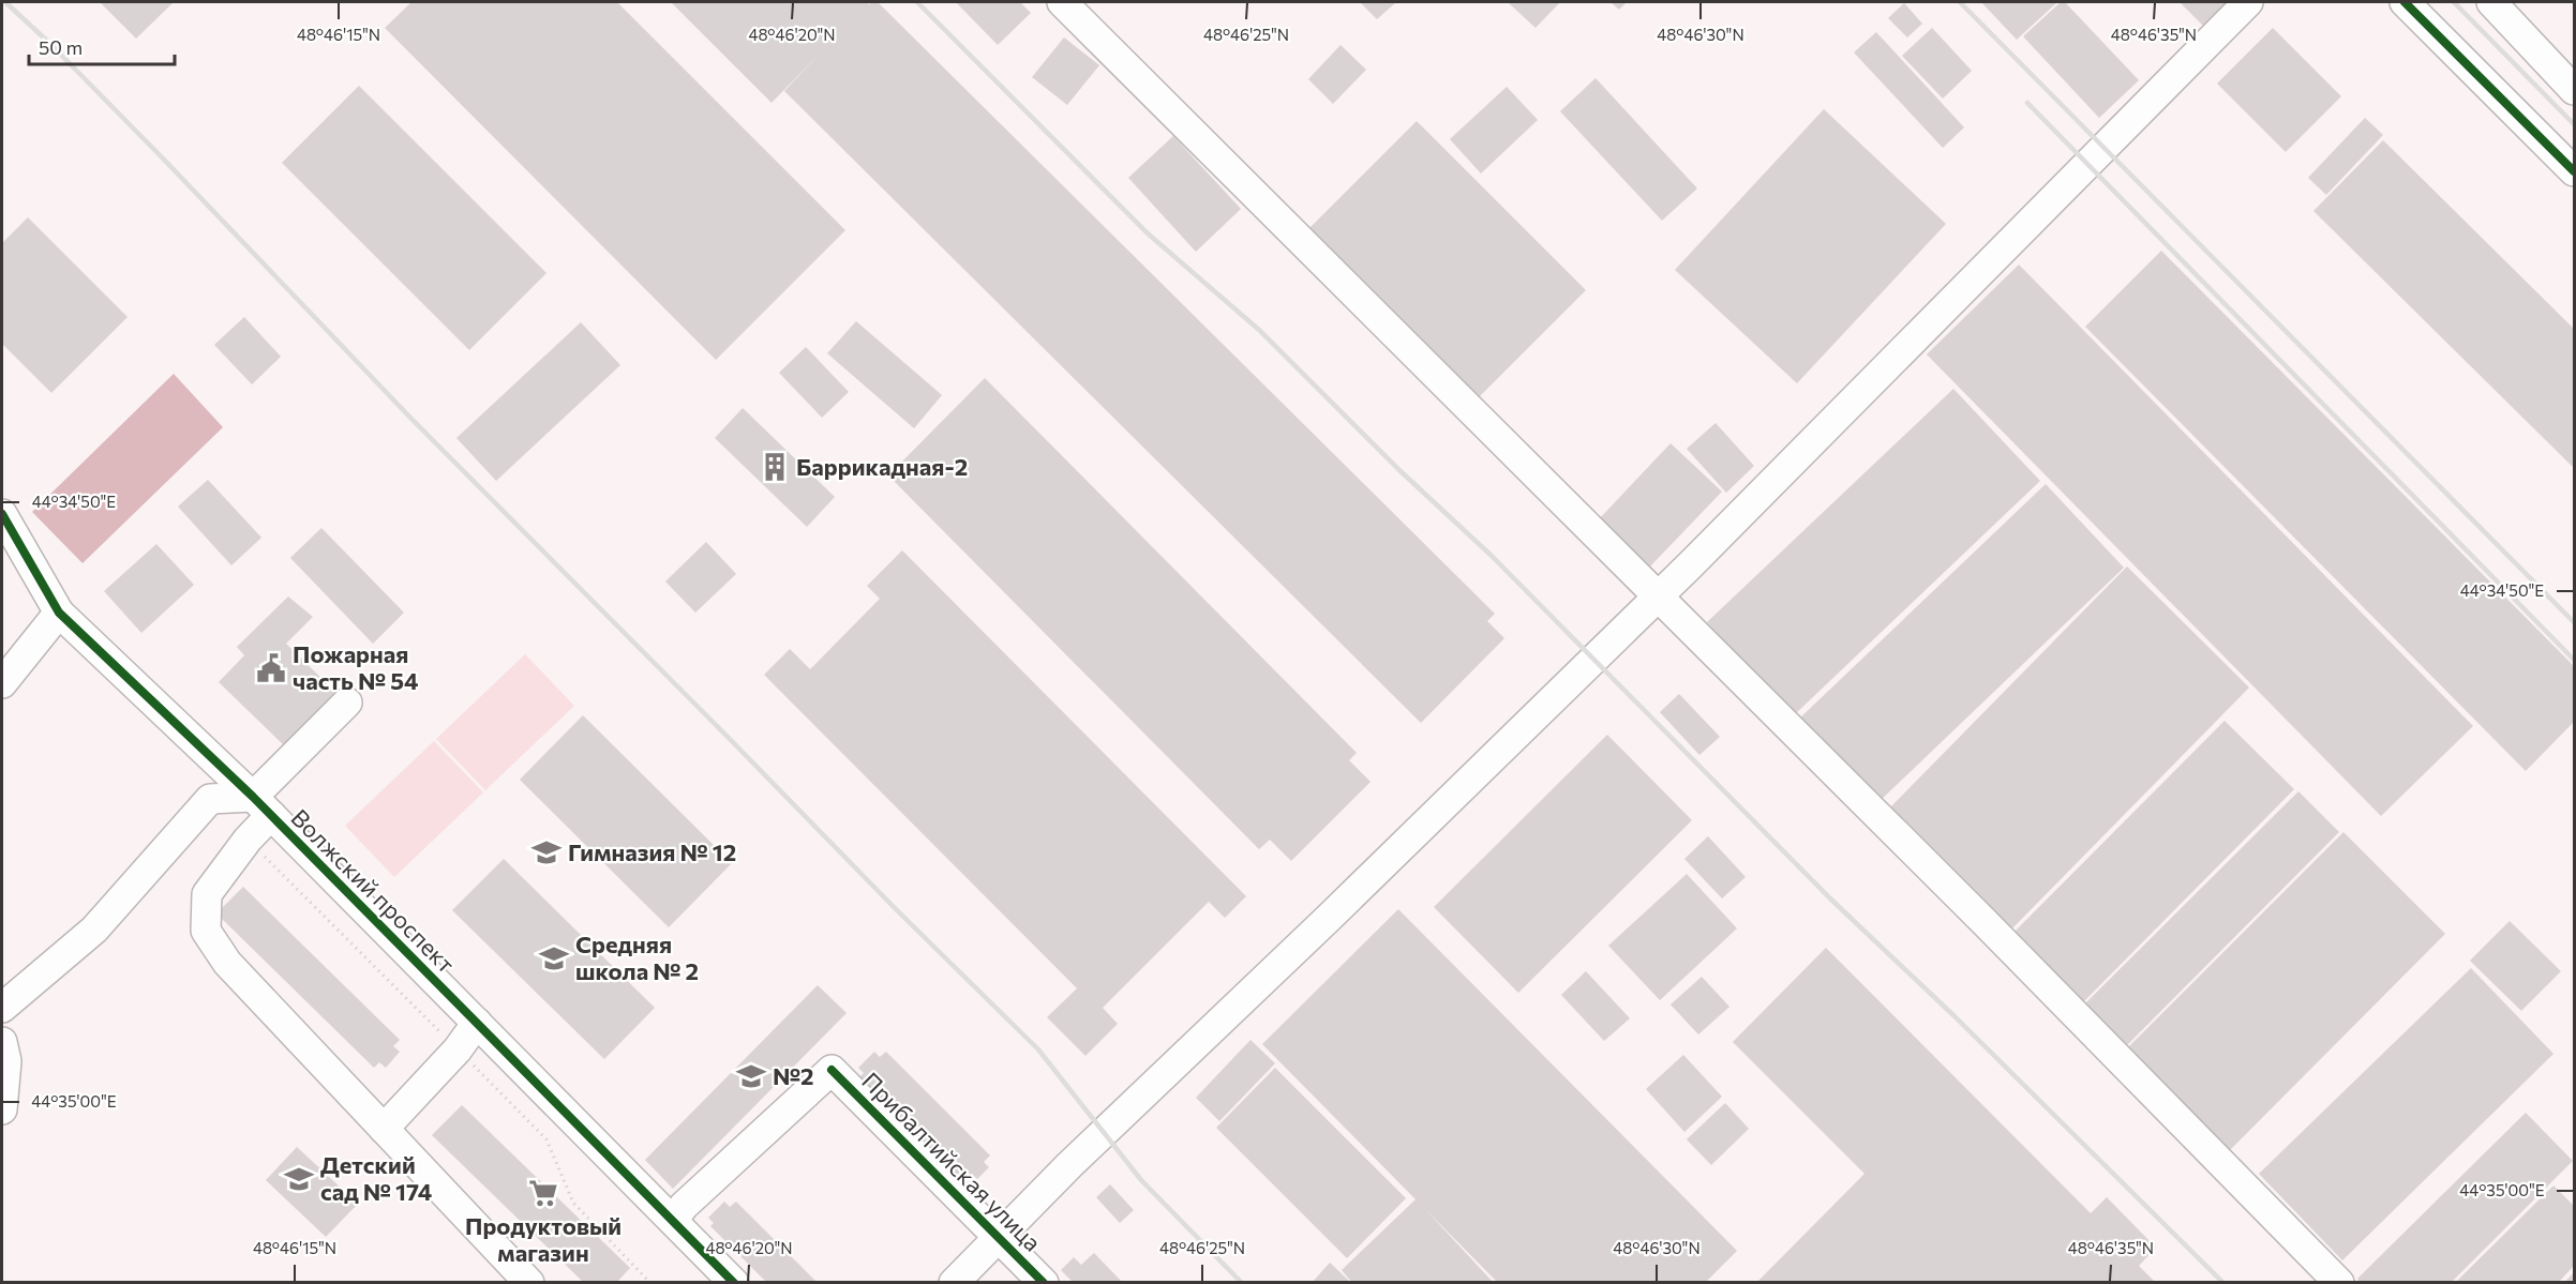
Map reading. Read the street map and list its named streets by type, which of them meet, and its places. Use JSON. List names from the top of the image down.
{
  "streets": {
    "street": ["Волжский проспект", "Прибалтийская улица"]
  },
  "crossings": [
    ["Волжский проспект", "Прибалтийская улица"]
  ],
  "places": {
    "building": ["Баррикадная-2"],
    "public building": ["Пожарная часть № 54"],
    "school or university": [
      "Гимназия № 12",
      "Средняя школа № 2",
      "№2",
      "Детский сад № 174"
    ],
    "supermarket": ["Продуктовый магазин"]
  },
  "scale_bar": "50 m",
  "coordinates": [
    "48°46'15\"N",
    "48°46'20\"N",
    "48°46'25\"N",
    "48°46'30\"N",
    "48°46'35\"N",
    "44°34'50\"E",
    "44°35'00\"E"
  ]
}
